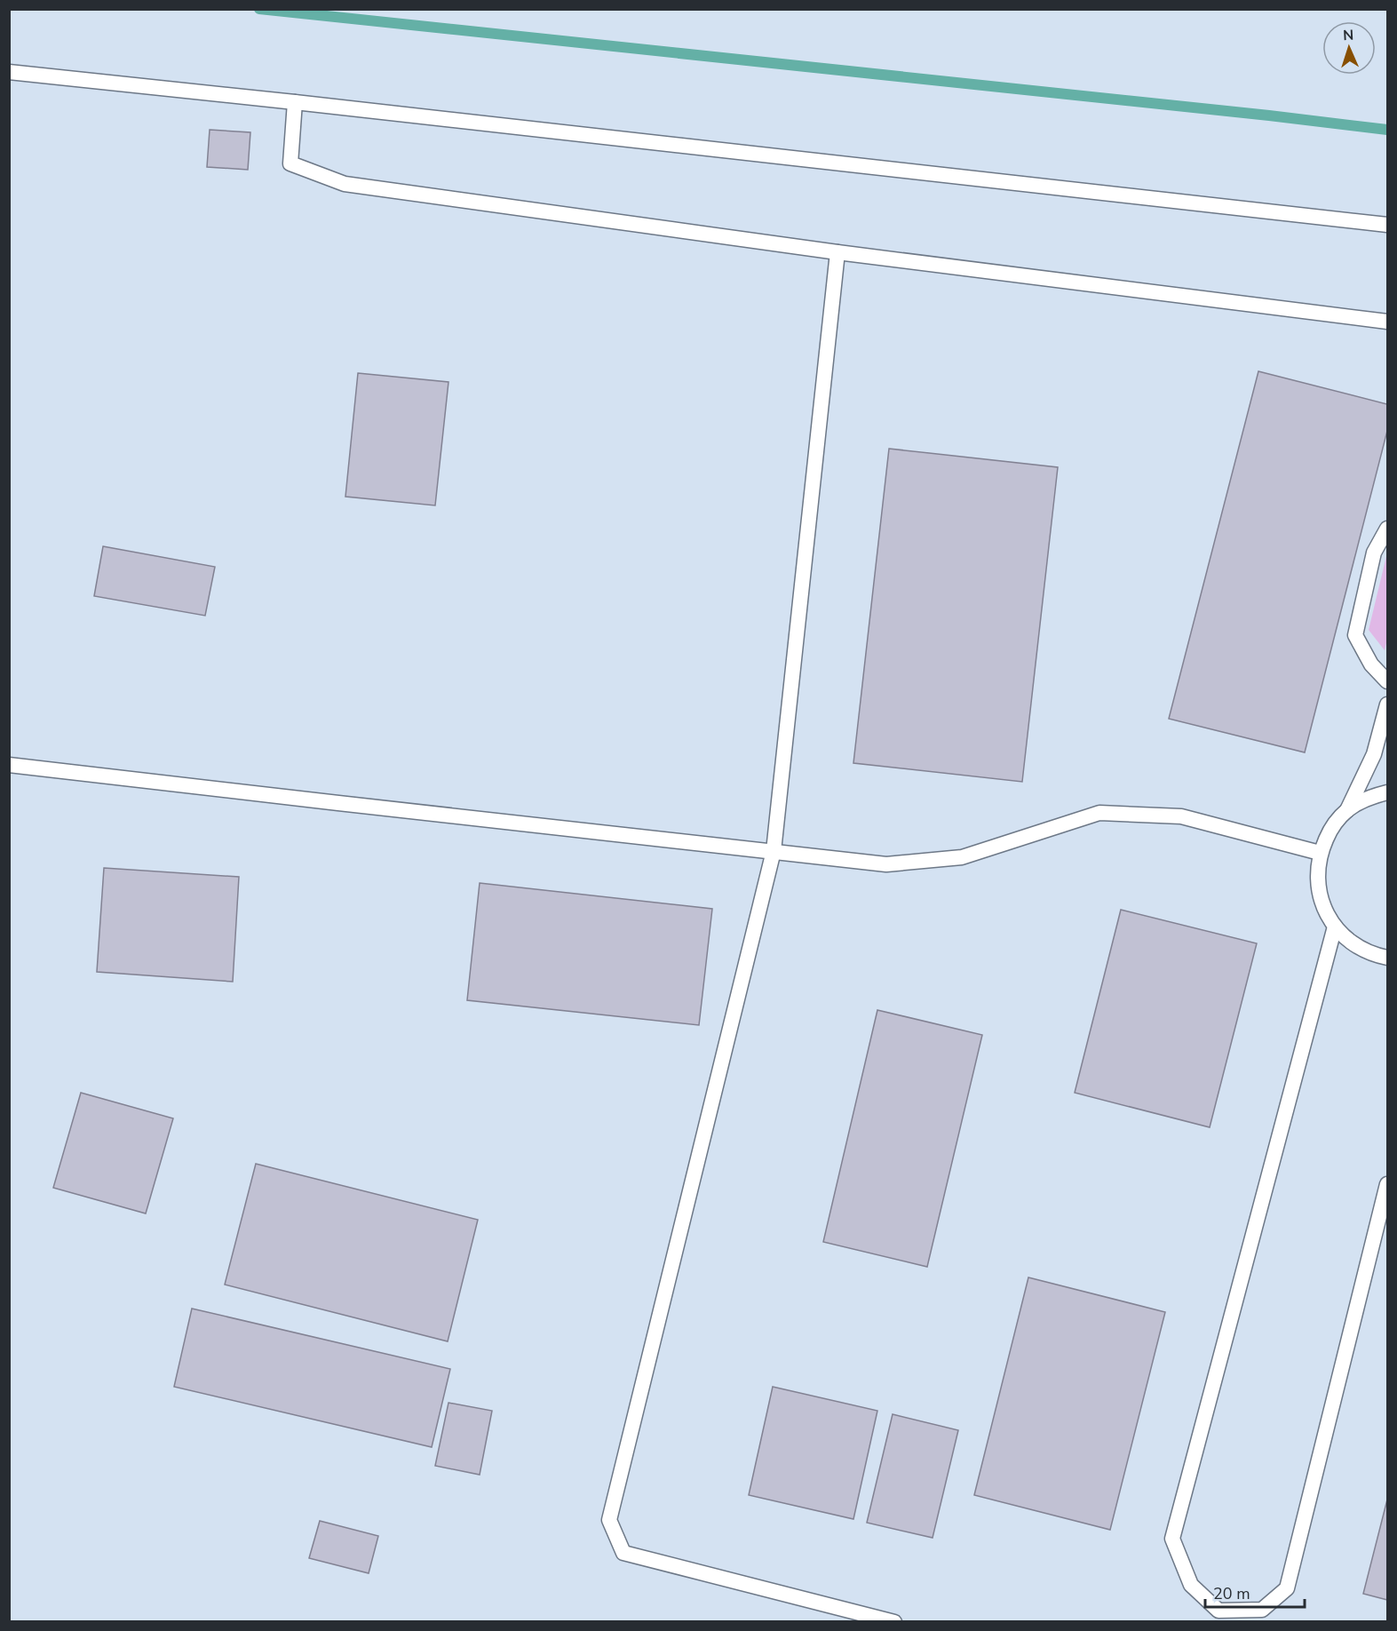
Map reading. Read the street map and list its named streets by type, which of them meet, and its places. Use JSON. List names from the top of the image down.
{
  "scale_bar": "20 m",
  "north": "top"
}
